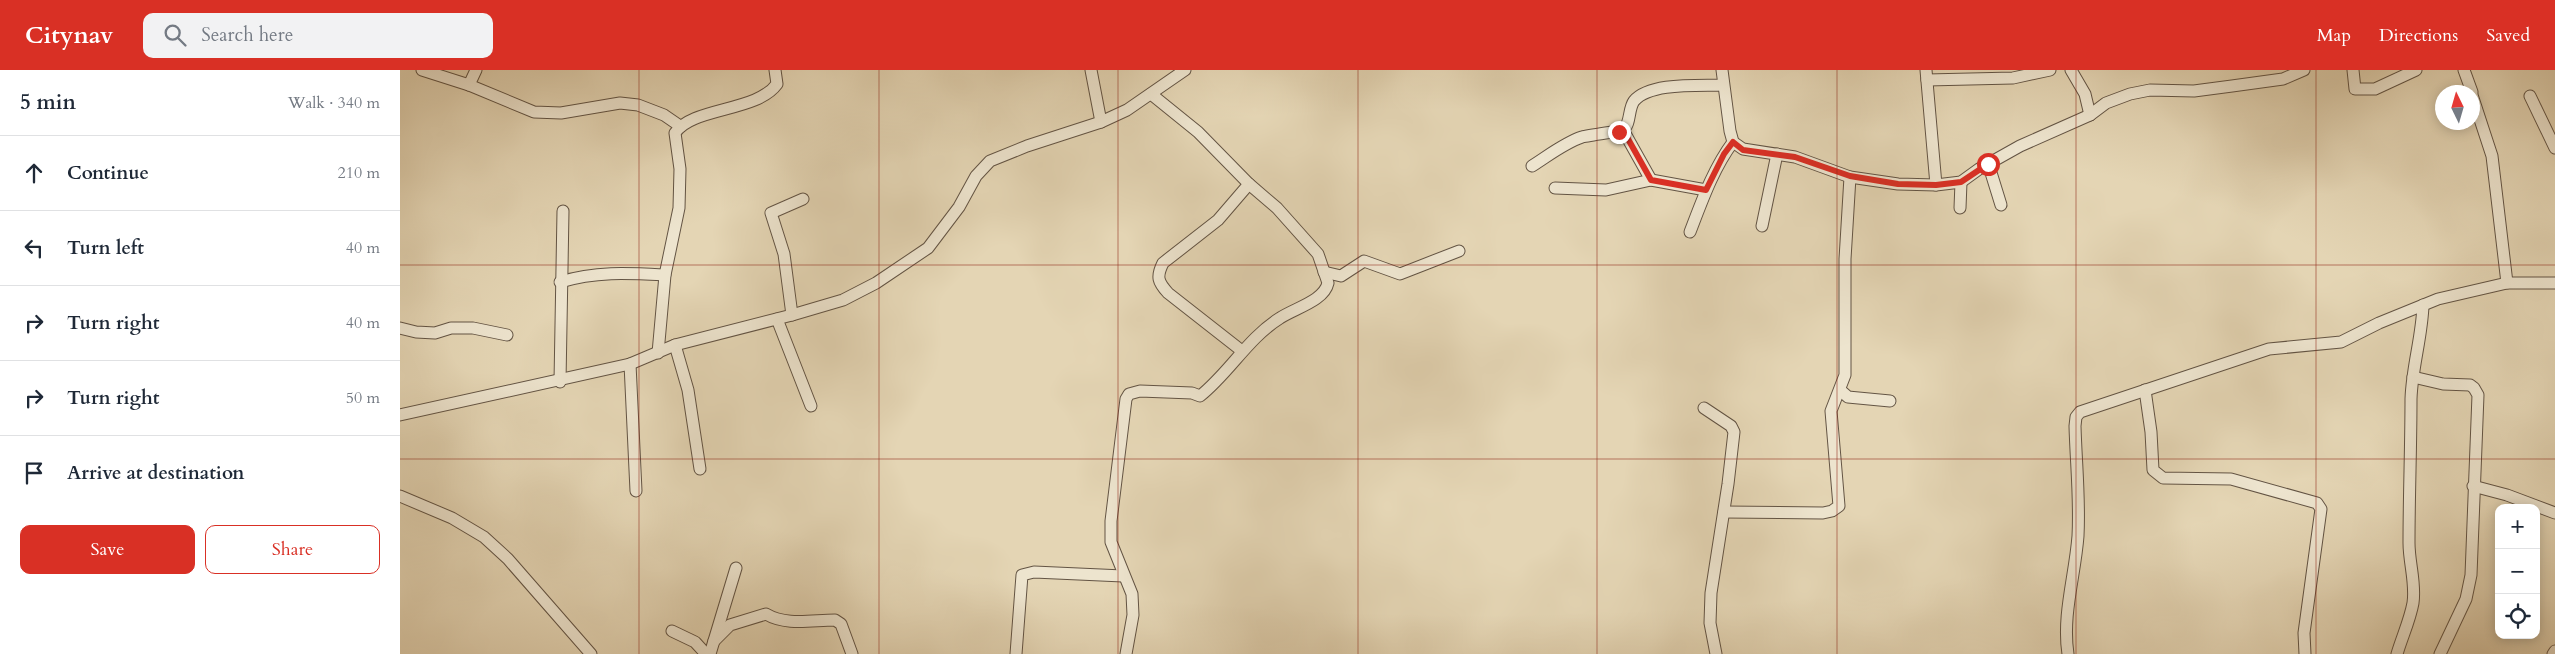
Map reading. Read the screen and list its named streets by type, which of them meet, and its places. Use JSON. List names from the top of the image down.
{
  "north": "top",
  "page": {
    "header": "Citynav",
    "search": "Search here",
    "nav": ["Map", "Directions", "Saved"],
    "heading": ["5 min", "Walk · 340 m"],
    "list": [
      ["Continue", "210 m"],
      ["Turn left", "40 m"],
      ["Turn right", "40 m"],
      ["Turn right", "50 m"],
      "Arrive at destination"
    ],
    "map_buttons": ["+", "−"],
    "buttons": ["Save", "Share"]
  }
}
